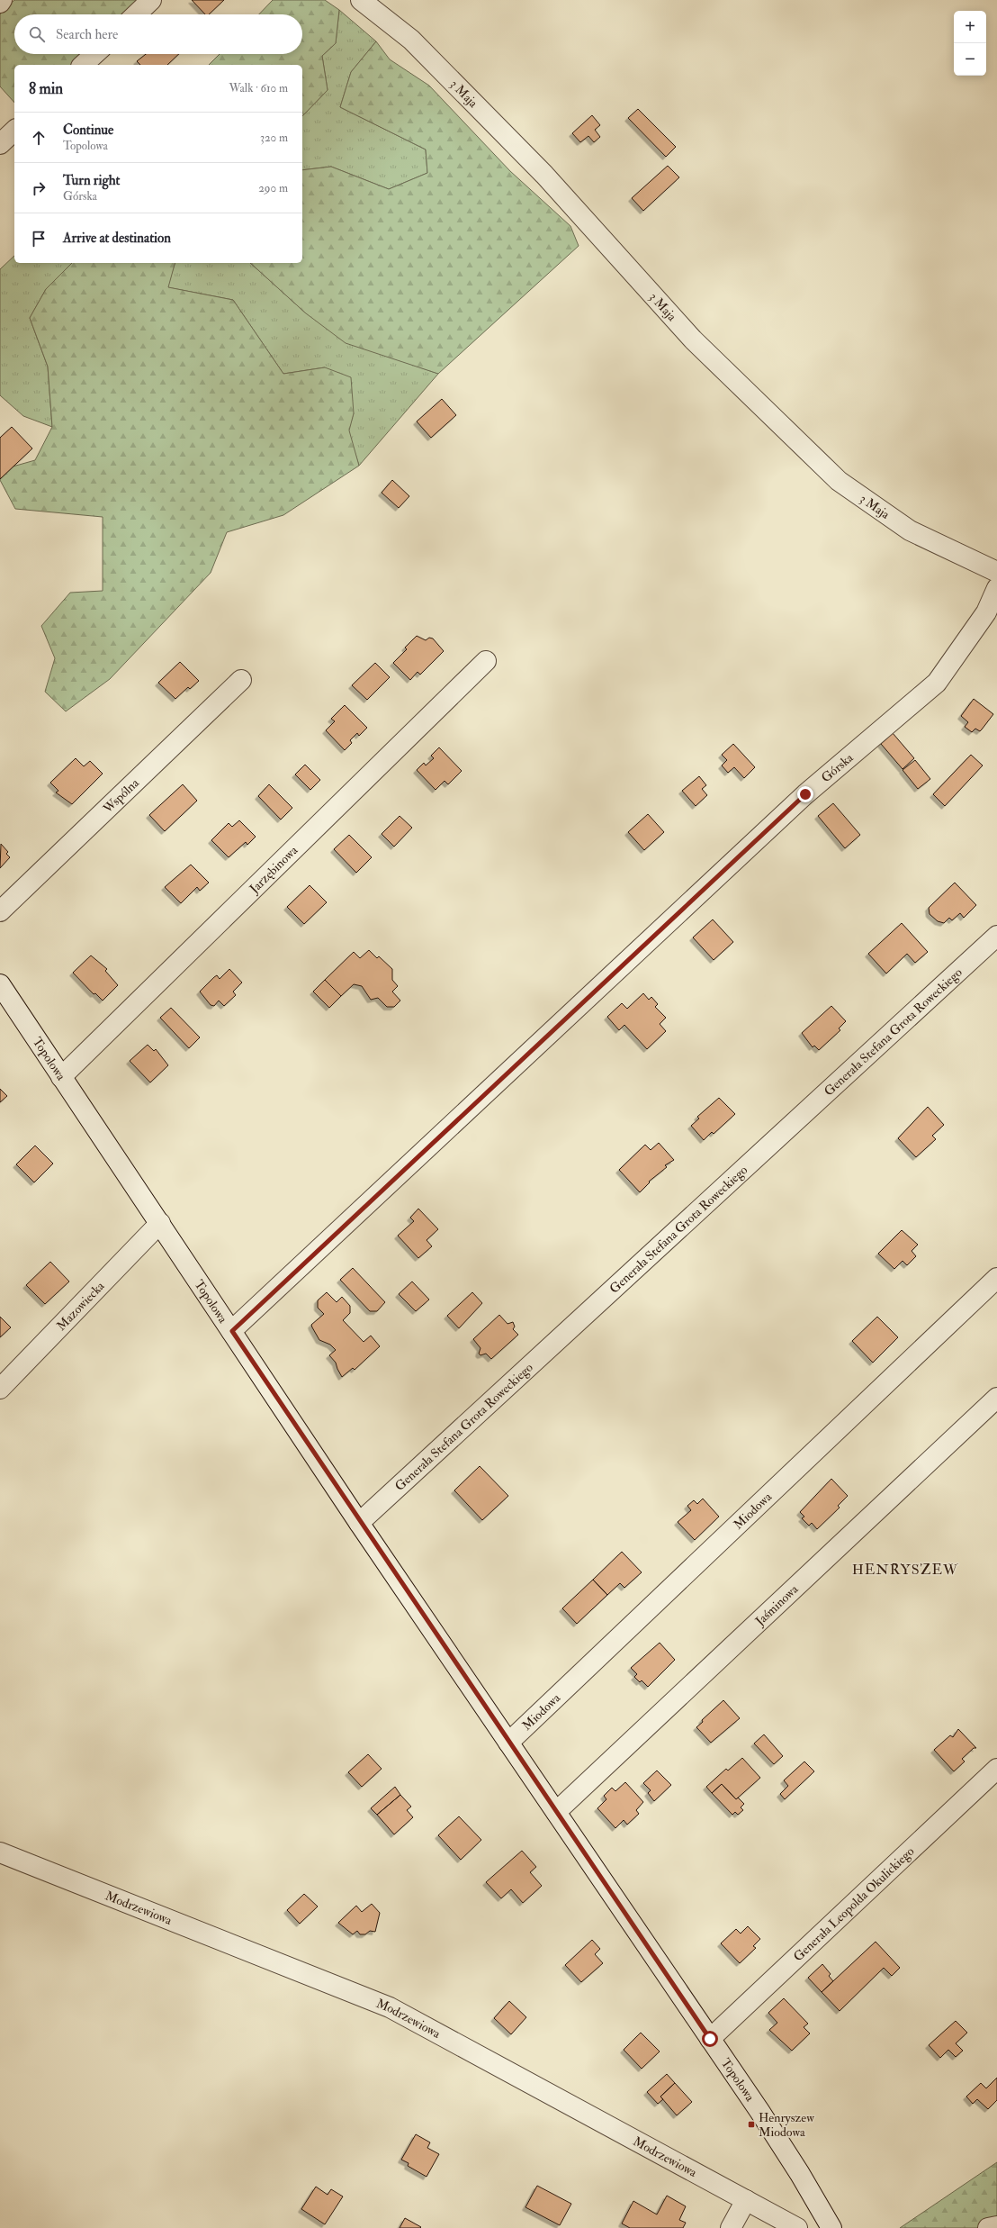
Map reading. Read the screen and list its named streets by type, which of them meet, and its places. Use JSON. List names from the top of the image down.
{
  "streets": {
    "street": [
      "3 Maja",
      "Górska",
      "Wspólna",
      "Jarzębinowa",
      "Generała Stefana Grota Roweckiego",
      "Topolowa",
      "Mazowiecka",
      "Miodowa",
      "Jaśminowa",
      "Generała Leopolda Okulickiego",
      "Modrzewiowa"
    ]
  },
  "crossings": [
    ["Górska", "Topolowa"],
    ["Jarzębinowa", "Topolowa"],
    ["Generała Stefana Grota Roweckiego", "Topolowa"],
    ["Topolowa", "Mazowiecka"],
    ["Topolowa", "Miodowa"],
    ["Topolowa", "Jaśminowa"],
    ["Topolowa", "Generała Leopolda Okulickiego"]
  ],
  "districts": ["HENRYSZEW"],
  "places": {
    "transit": ["Henryszew Miodowa"]
  },
  "page": {
    "map_buttons": ["+", "−"],
    "search": "Search here",
    "heading": ["8 min", "Walk · 610 m"],
    "list": [
      ["Continue", "Topolowa", "320 m"],
      ["Turn right", "Górska", "290 m"],
      "Arrive at destination"
    ]
  }
}
